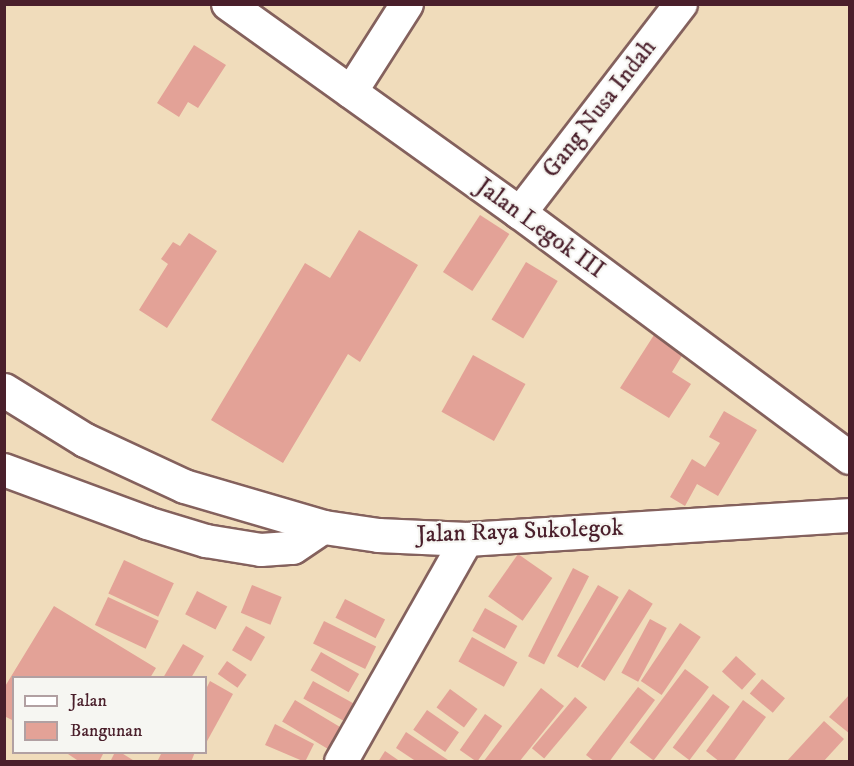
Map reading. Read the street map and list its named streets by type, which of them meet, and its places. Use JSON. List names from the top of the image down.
{
  "streets": {
    "street": ["Gang Nusa Indah", "Jalan Legok III", "Jalan Raya Sukolegok"]
  },
  "crossings": [
    ["Gang Nusa Indah", "Jalan Legok III"]
  ],
  "legend": ["Jalan", "Bangunan"]
}
